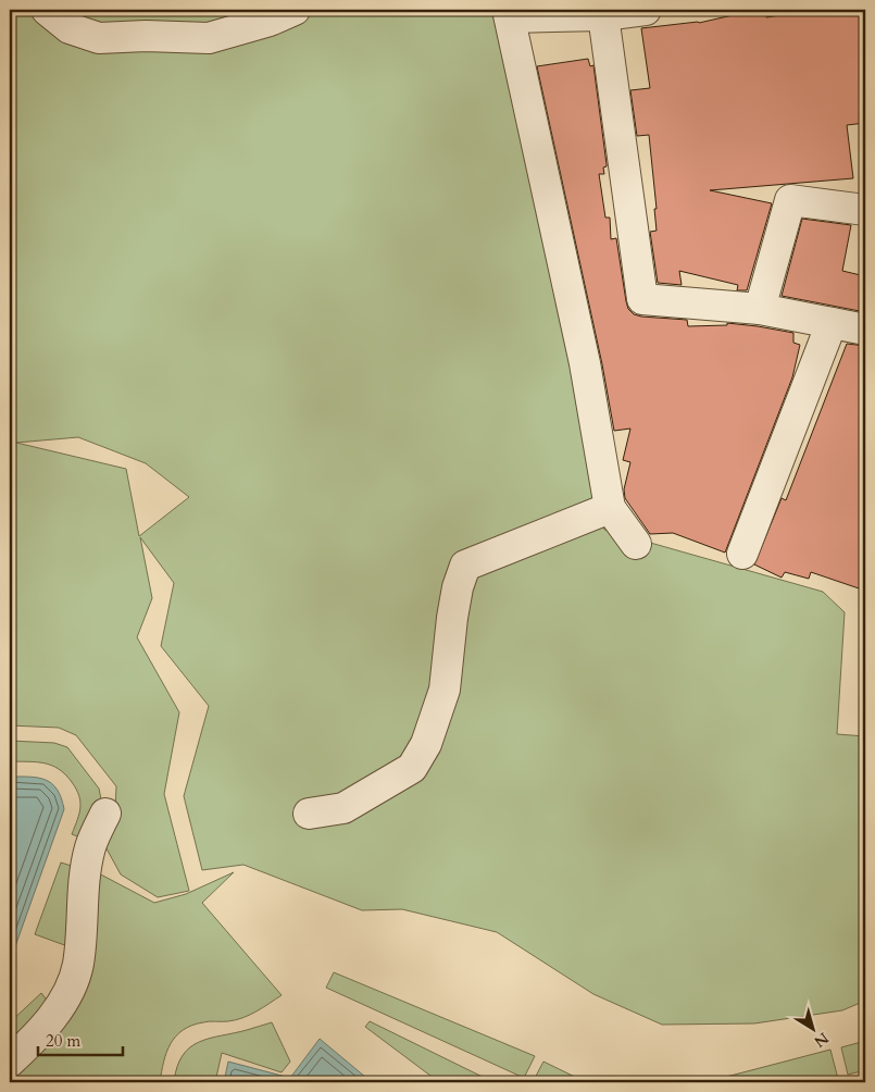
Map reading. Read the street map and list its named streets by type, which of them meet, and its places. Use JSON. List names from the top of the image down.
{
  "scale_bar": "20 m",
  "north": "bottom right"
}
